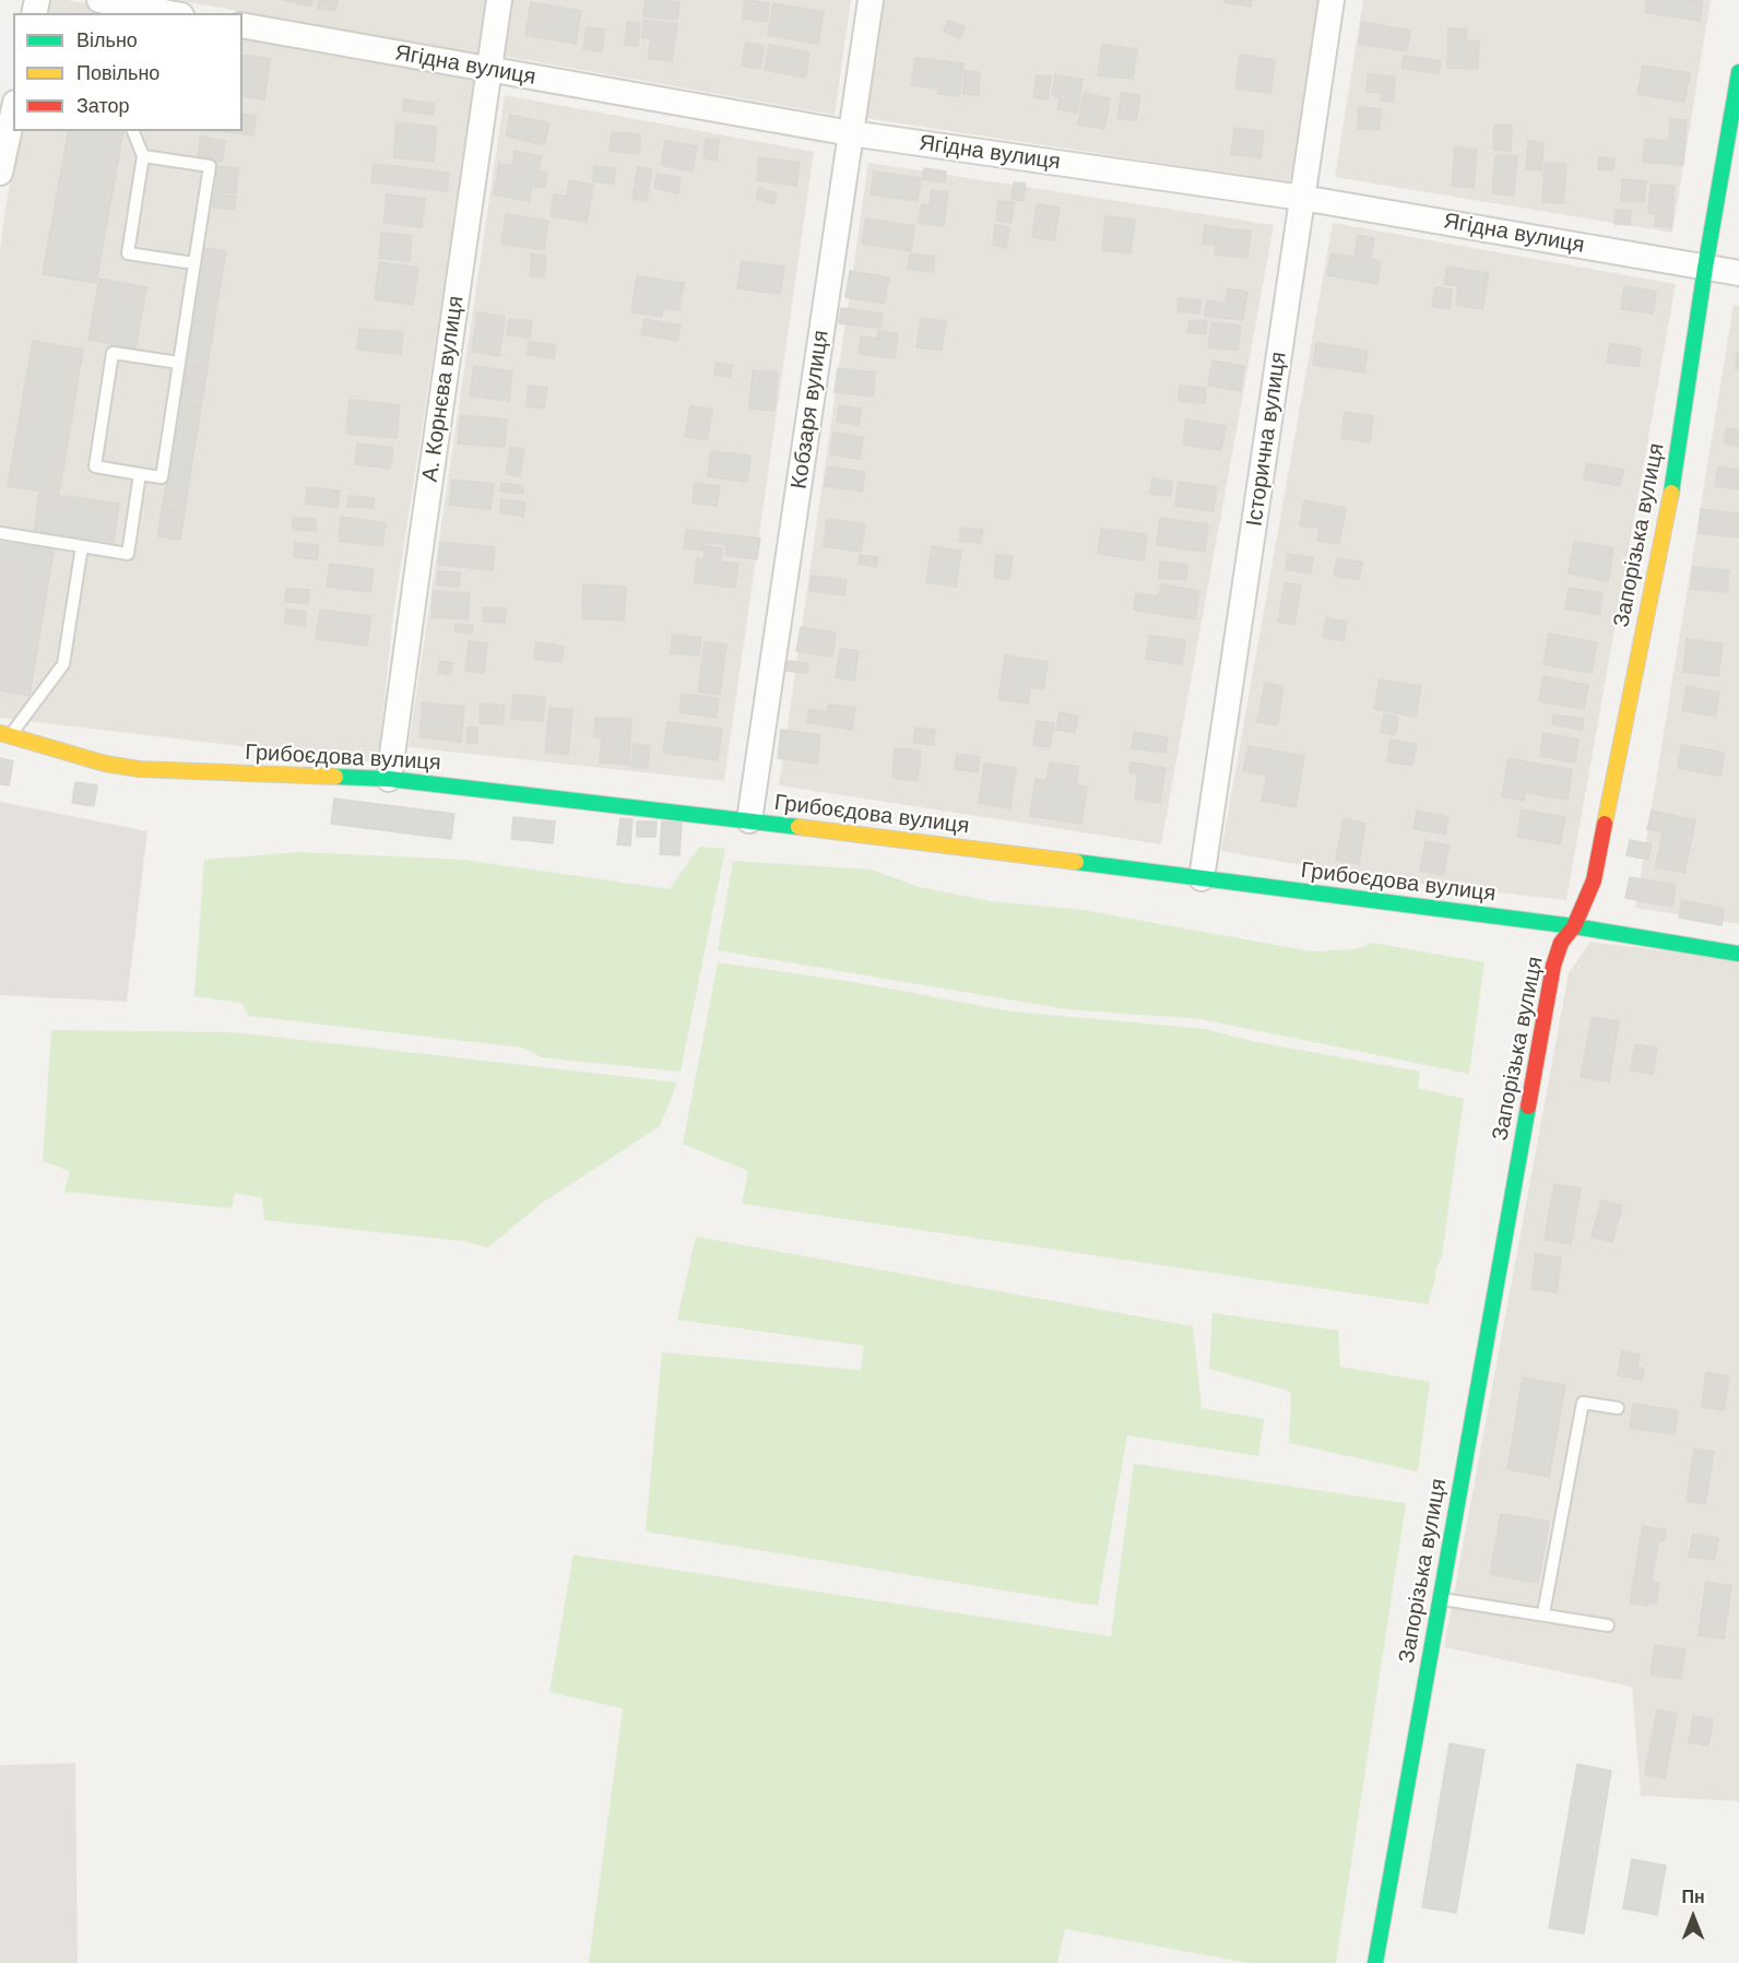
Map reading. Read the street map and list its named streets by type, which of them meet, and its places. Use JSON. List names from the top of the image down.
{
  "streets": {
    "street": [
      "Ягідна вулиця",
      "А. Корнєва вулиця",
      "Кобзаря вулиця",
      "Історична вулиця",
      "Запорізька вулиця",
      "Грибоєдова вулиця"
    ]
  },
  "crossings": [
    ["Ягідна вулиця", "А. Корнєва вулиця"],
    ["Ягідна вулиця", "Кобзаря вулиця"],
    ["Ягідна вулиця", "Історична вулиця"],
    ["Ягідна вулиця", "Запорізька вулиця"],
    ["А. Корнєва вулиця", "Грибоєдова вулиця"],
    ["Кобзаря вулиця", "Грибоєдова вулиця"],
    ["Історична вулиця", "Грибоєдова вулиця"],
    ["Запорізька вулиця", "Грибоєдова вулиця"]
  ],
  "legend": ["Вільно", "Повільно", "Затор"],
  "north": "top"
}
